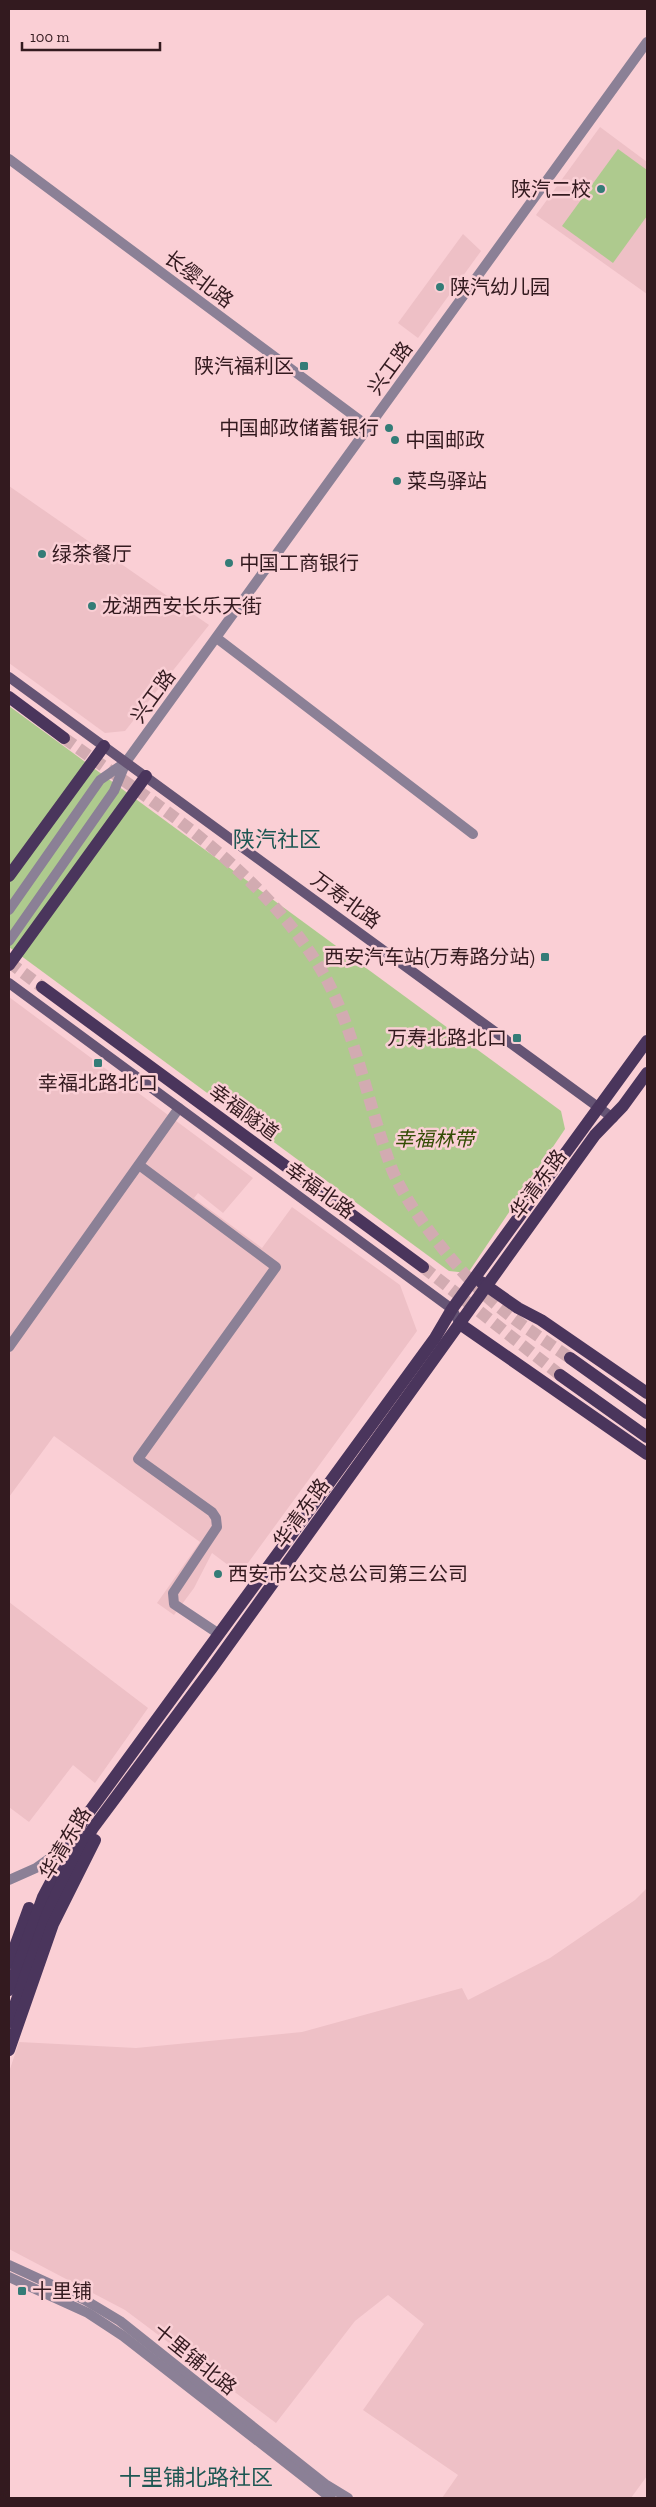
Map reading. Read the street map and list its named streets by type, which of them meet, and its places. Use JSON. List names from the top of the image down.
{
  "streets": {
    "main road": [
      "万寿北路",
      "幸福隧道",
      "华清东路",
      "幸福北路"
    ],
    "street": ["长缨北路", "兴工路", "十里铺北路"]
  },
  "crossings": [
    ["长缨北路", "兴工路"],
    ["兴工路", "万寿北路"],
    ["万寿北路", "华清东路"],
    ["华清东路", "幸福北路"]
  ],
  "districts": ["陕汽社区", "十里铺北路社区"],
  "parks": ["幸福林带"],
  "places": {
    "other": [
      "陕汽二校",
      "陕汽幼儿园",
      "中国邮政储蓄银行",
      "中国邮政",
      "菜鸟驿站",
      "绿茶餐厅",
      "中国工商银行",
      "龙湖西安长乐天街",
      "西安市公交总公司第三公司"
    ],
    "transit": [
      "陕汽福利区",
      "西安汽车站(万寿路分站)",
      "万寿北路北口",
      "幸福北路北口",
      "十里铺"
    ]
  },
  "scale_bar": "100 m"
}
